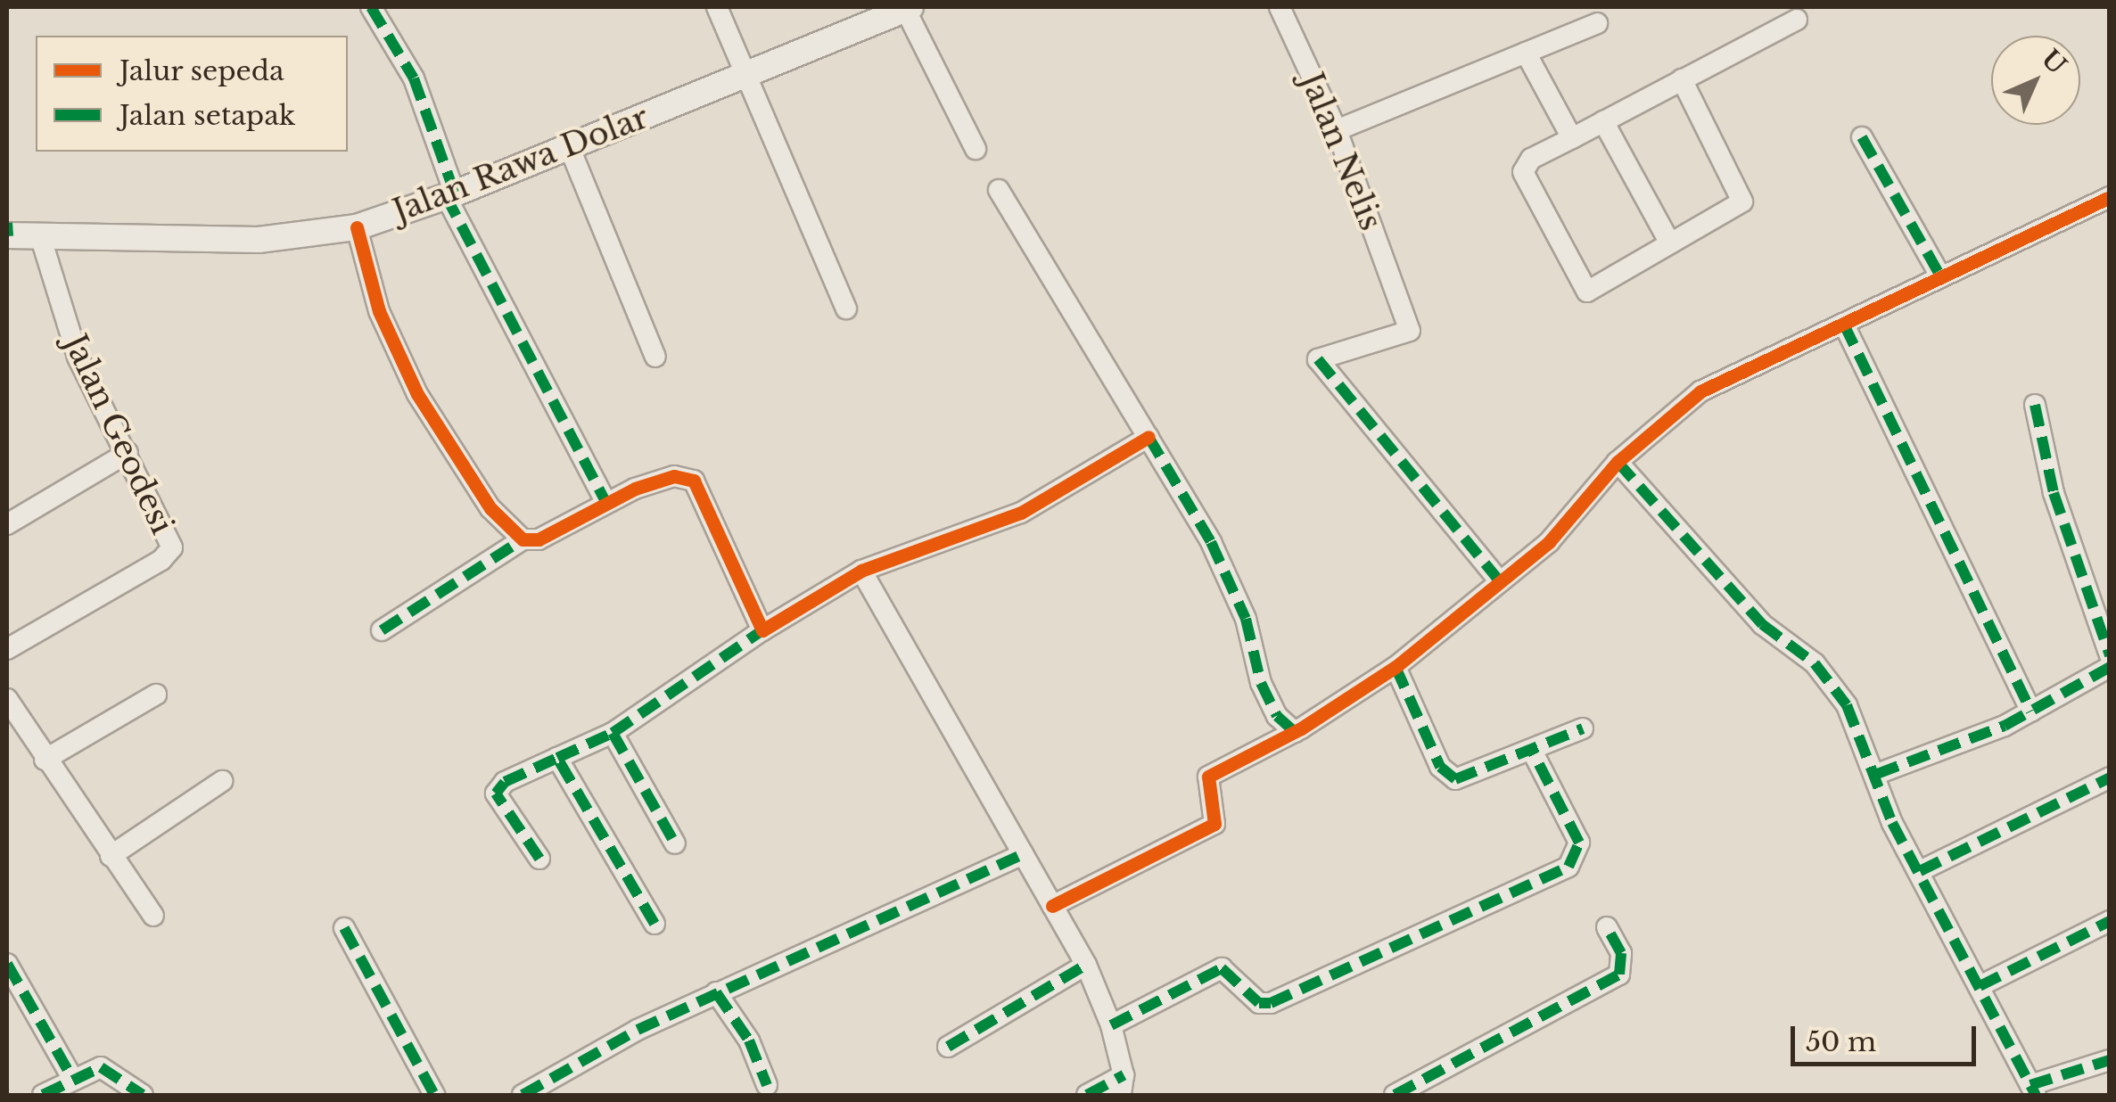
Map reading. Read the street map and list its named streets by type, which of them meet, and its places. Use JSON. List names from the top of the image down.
{
  "streets": {
    "street": ["Jalan Nelis", "Jalan Rawa Dolar", "Jalan Geodesi"]
  },
  "crossings": [
    ["Jalan Rawa Dolar", "Jalan Geodesi"]
  ],
  "legend": ["Jalur sepeda", "Jalan setapak"],
  "scale_bar": "50 m",
  "north": "top right"
}
